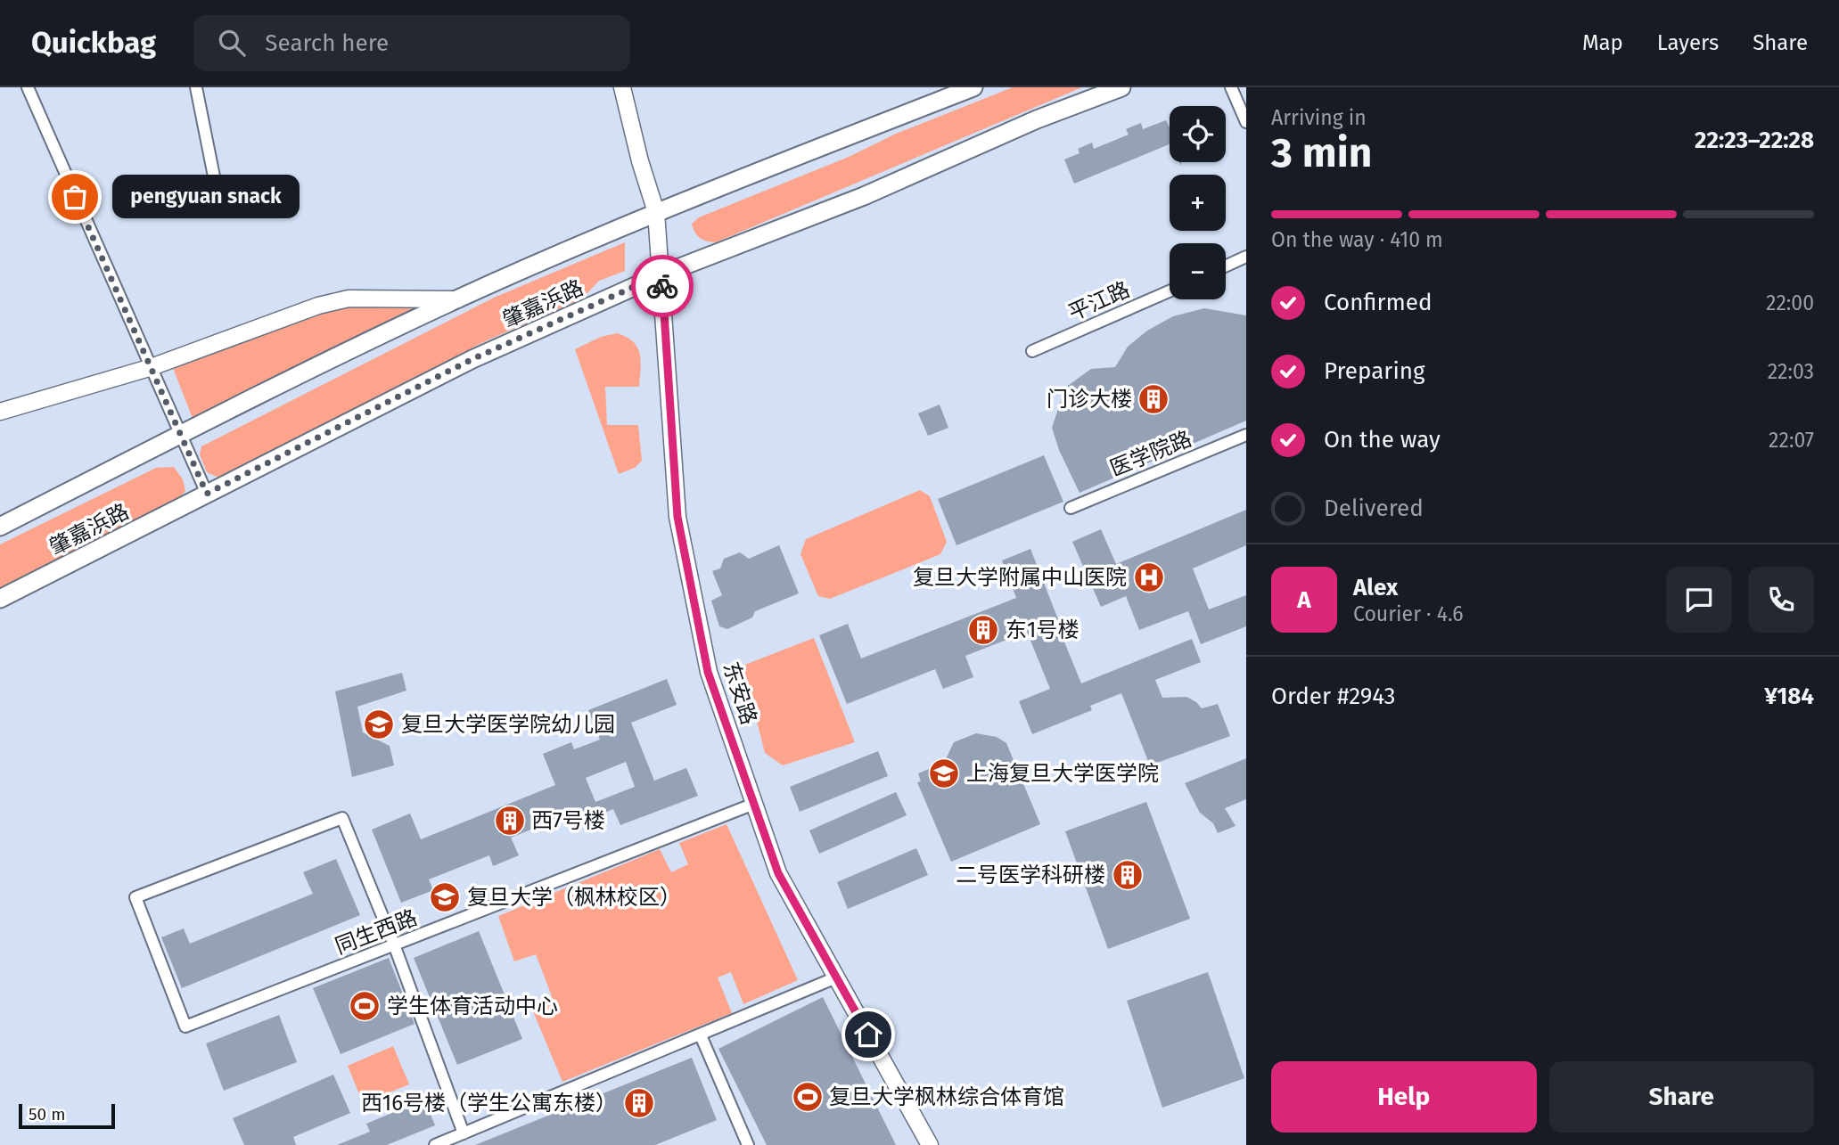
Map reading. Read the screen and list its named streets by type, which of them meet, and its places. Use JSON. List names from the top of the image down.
{
  "streets": {
    "main road": ["肇嘉浜路"],
    "street": [
      "平江路",
      "医学院路",
      "东安路",
      "同生西路"
    ]
  },
  "crossings": [
    ["肇嘉浜路", "东安路"],
    ["东安路", "同生西路"]
  ],
  "places": {
    "other": ["pengyuan snack"],
    "building": [
      "门诊大楼",
      "东1号楼",
      "西7号楼",
      "二号医学科研楼",
      "西16号楼（学生公寓东楼）"
    ],
    "hospital": ["复旦大学附属中山医院"],
    "school or university": ["复旦大学医学院幼儿园", "上海复旦大学医学院", "复旦大学（枫林校区）"],
    "sports": ["学生体育活动中心", "复旦大学枫林综合体育馆"]
  },
  "scale_bar": "50 m",
  "page": {
    "header": "Quickbag",
    "search": "Search here",
    "nav": ["Map", "Layers", "Share"],
    "heading": ["3 min", "Arriving in", "22:23–22:28"],
    "panel": [
      "Alex",
      "Courier · 4.6",
      "Order #2943",
      "¥184"
    ],
    "map_buttons": ["+", "−"],
    "bubble": "pengyuan snack",
    "bar": "On the way · 410 m",
    "list": [
      ["Confirmed", "22:00"],
      ["Preparing", "22:03"],
      ["On the way", "22:07"],
      "Delivered"
    ],
    "round": "A",
    "buttons": ["Help", "Share"],
    "scale": "50 m"
  }
}
